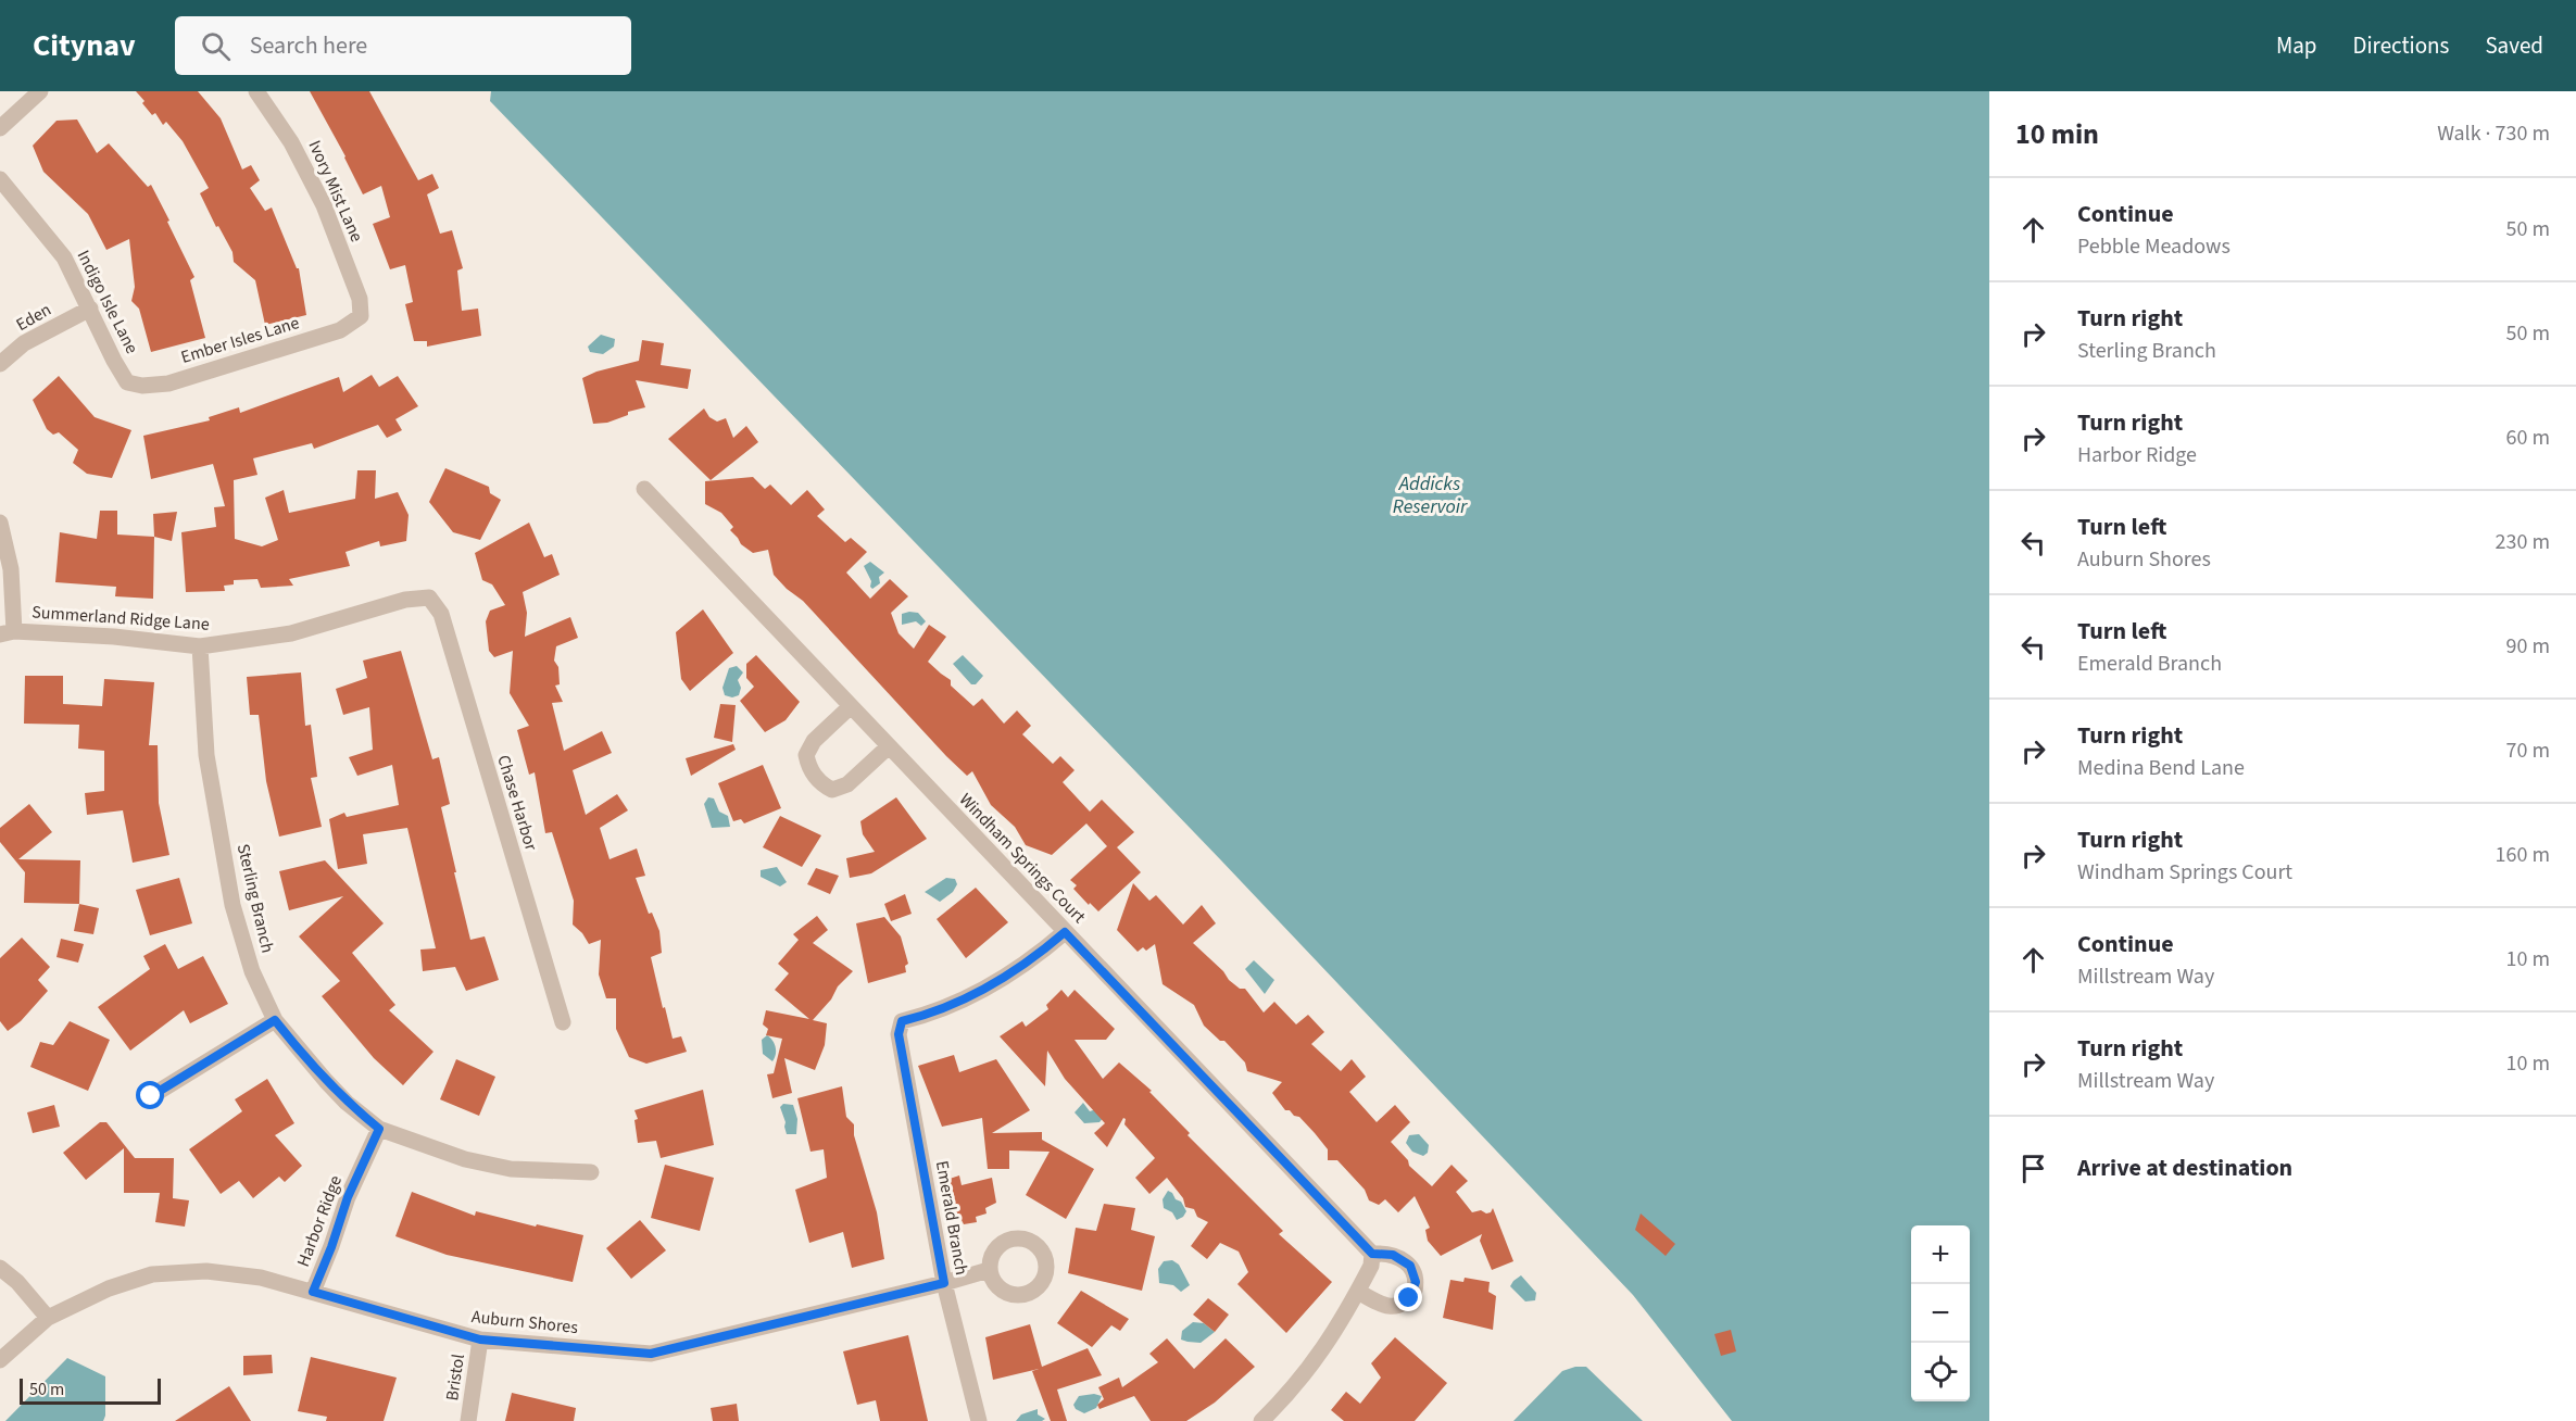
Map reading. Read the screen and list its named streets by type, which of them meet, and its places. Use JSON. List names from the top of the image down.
{
  "streets": {
    "street": [
      "Ivory Mist Lane",
      "Indigo Isle Lane",
      "Eden",
      "Ember Isles Lane",
      "Summerland Ridge Lane",
      "Chase Harbor",
      "Windham Springs Court",
      "Sterling Branch",
      "Emerald Branch",
      "Harbor Ridge",
      "Auburn Shores",
      "Bristol"
    ]
  },
  "crossings": [
    ["Ivory Mist Lane", "Ember Isles Lane"],
    ["Indigo Isle Lane", "Eden"],
    ["Indigo Isle Lane", "Ember Isles Lane"],
    ["Summerland Ridge Lane", "Chase Harbor"],
    ["Summerland Ridge Lane", "Sterling Branch"],
    ["Windham Springs Court", "Emerald Branch"],
    ["Sterling Branch", "Harbor Ridge"],
    ["Emerald Branch", "Auburn Shores"],
    ["Harbor Ridge", "Auburn Shores"],
    ["Auburn Shores", "Bristol"]
  ],
  "water": ["Addicks Reservoir"],
  "scale_bar": "50 m",
  "page": {
    "header": "Citynav",
    "search": "Search here",
    "nav": ["Map", "Directions", "Saved"],
    "heading": ["10 min", "Walk · 730 m"],
    "list": [
      ["Continue", "Pebble Meadows", "50 m"],
      ["Turn right", "Sterling Branch", "50 m"],
      ["Turn right", "Harbor Ridge", "60 m"],
      ["Turn left", "Auburn Shores", "230 m"],
      ["Turn left", "Emerald Branch", "90 m"],
      ["Turn right", "Medina Bend Lane", "70 m"],
      ["Turn right", "Windham Springs Court", "160 m"],
      ["Continue", "Millstream Way", "10 m"],
      ["Turn right", "Millstream Way", "10 m"],
      "Arrive at destination"
    ],
    "map_buttons": ["+", "−"],
    "scale": "50 m"
  }
}
